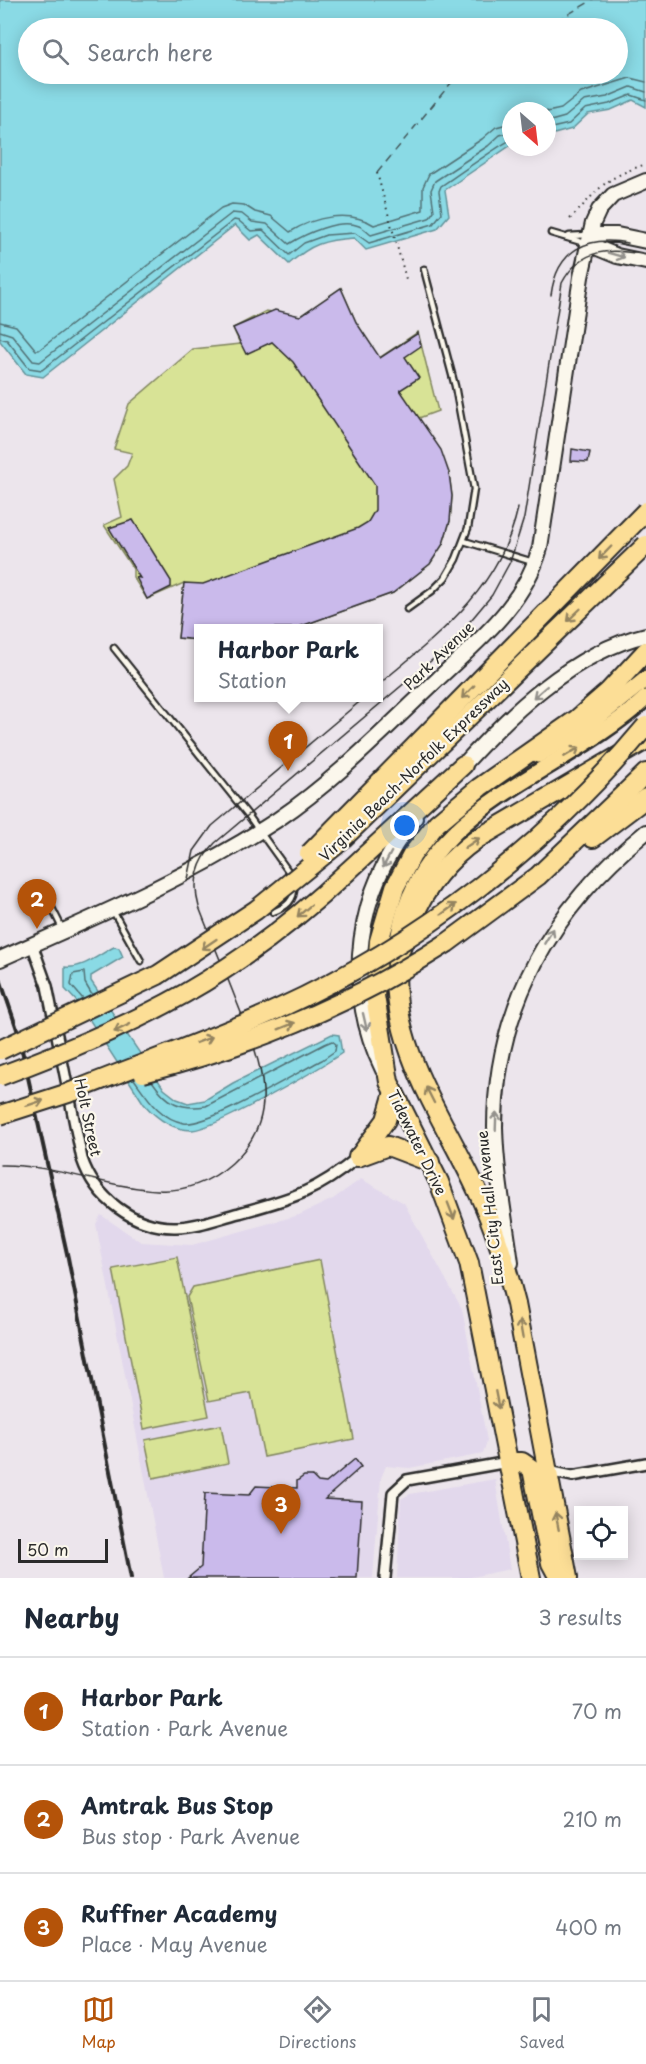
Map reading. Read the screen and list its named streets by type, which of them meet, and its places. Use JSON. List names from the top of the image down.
{
  "streets": {
    "highway": ["Virginia Beach-Norfolk Expressway", "Tidewater Drive"],
    "main road": ["Park Avenue", "East City Hall Avenue"],
    "street": ["Holt Street"]
  },
  "crossings": [
    ["Park Avenue", "Holt Street"],
    ["Tidewater Drive", "East City Hall Avenue"]
  ],
  "one_way": ["East City Hall Avenue"],
  "scale_bar": "50 m",
  "north": "bottom right",
  "page": {
    "search": "Search here",
    "popup": ["Harbor Park", "Station"],
    "pins": ["1", "2", "3"],
    "scale": "50 m",
    "heading": ["Nearby", "3 results"],
    "list": [
      {
        "mark": "1",
        "name": "Harbor Park",
        "note": "Station · Park Avenue",
        "value": "70 m"
      },
      {
        "mark": "2",
        "name": "Amtrak Bus Stop",
        "note": "Bus stop · Park Avenue",
        "value": "210 m"
      },
      {
        "mark": "3",
        "name": "Ruffner Academy",
        "note": "Place · May Avenue",
        "value": "400 m"
      }
    ],
    "nav": ["Map", "Directions", "Saved"]
  }
}
